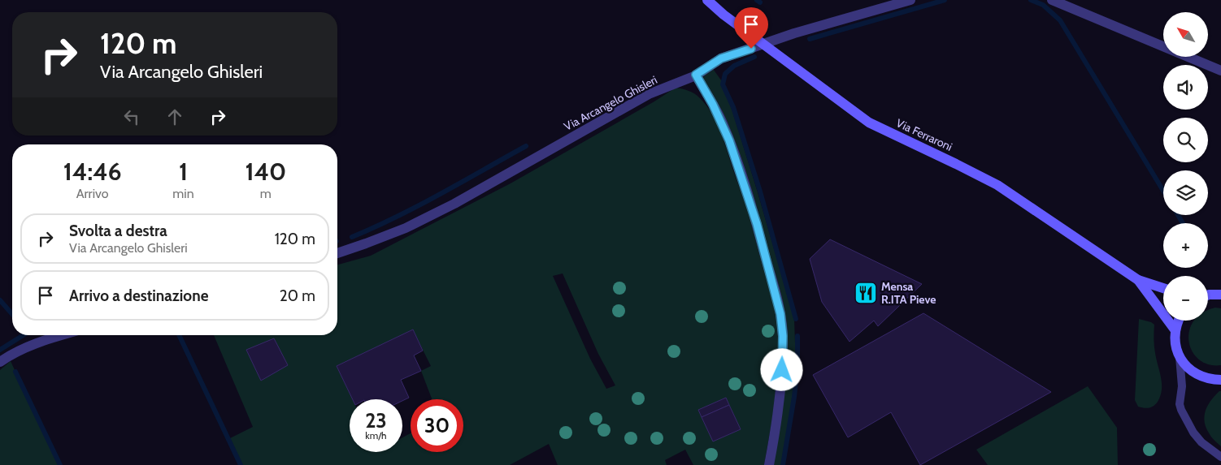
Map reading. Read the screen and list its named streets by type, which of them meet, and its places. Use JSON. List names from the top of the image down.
{
  "streets": {
    "main road": ["Via Ferraroni"],
    "street": ["Via Arcangelo Ghisleri"]
  },
  "crossings": [
    ["Via Arcangelo Ghisleri", "Via Ferraroni"]
  ],
  "places": {
    "restaurant": ["Mensa R.ITA Pieve"]
  },
  "north": "top left",
  "page": {
    "map_buttons": ["+", "−"],
    "turn": ["120 m", "Via Arcangelo Ghisleri"],
    "eta": [
      "14:46",
      "Arrivo",
      "1",
      "min",
      "140",
      "m"
    ],
    "list": [
      {
        "name": "Svolta a destra",
        "note": "Via Arcangelo Ghisleri",
        "value": "120 m"
      },
      {
        "name": "Arrivo a destinazione",
        "value": "20 m"
      }
    ],
    "speed": "23 km/h",
    "limit": "30"
  }
}
